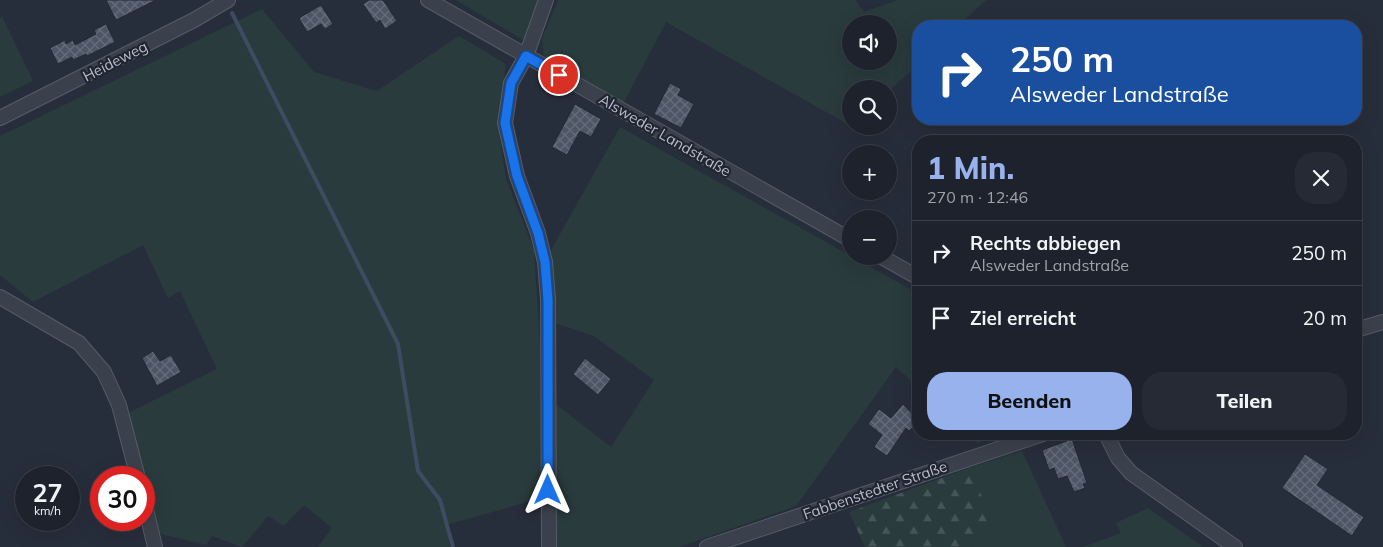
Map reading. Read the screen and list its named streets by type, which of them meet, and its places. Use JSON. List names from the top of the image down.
{
  "streets": {
    "street": ["Heideweg", "Alsweder Landstraße", "Fabbenstedter Straße"]
  },
  "page": {
    "map_buttons": ["+", "−"],
    "turn": ["250 m", "Alsweder Landstraße"],
    "heading": ["1 Min.", "270 m · 12:46"],
    "list": [
      {
        "name": "Rechts abbiegen",
        "note": "Alsweder Landstraße",
        "value": "250 m"
      },
      {
        "name": "Ziel erreicht",
        "value": "20 m"
      }
    ],
    "buttons": ["Beenden", "Teilen"],
    "speed": "27 km/h",
    "limit": "30"
  }
}
